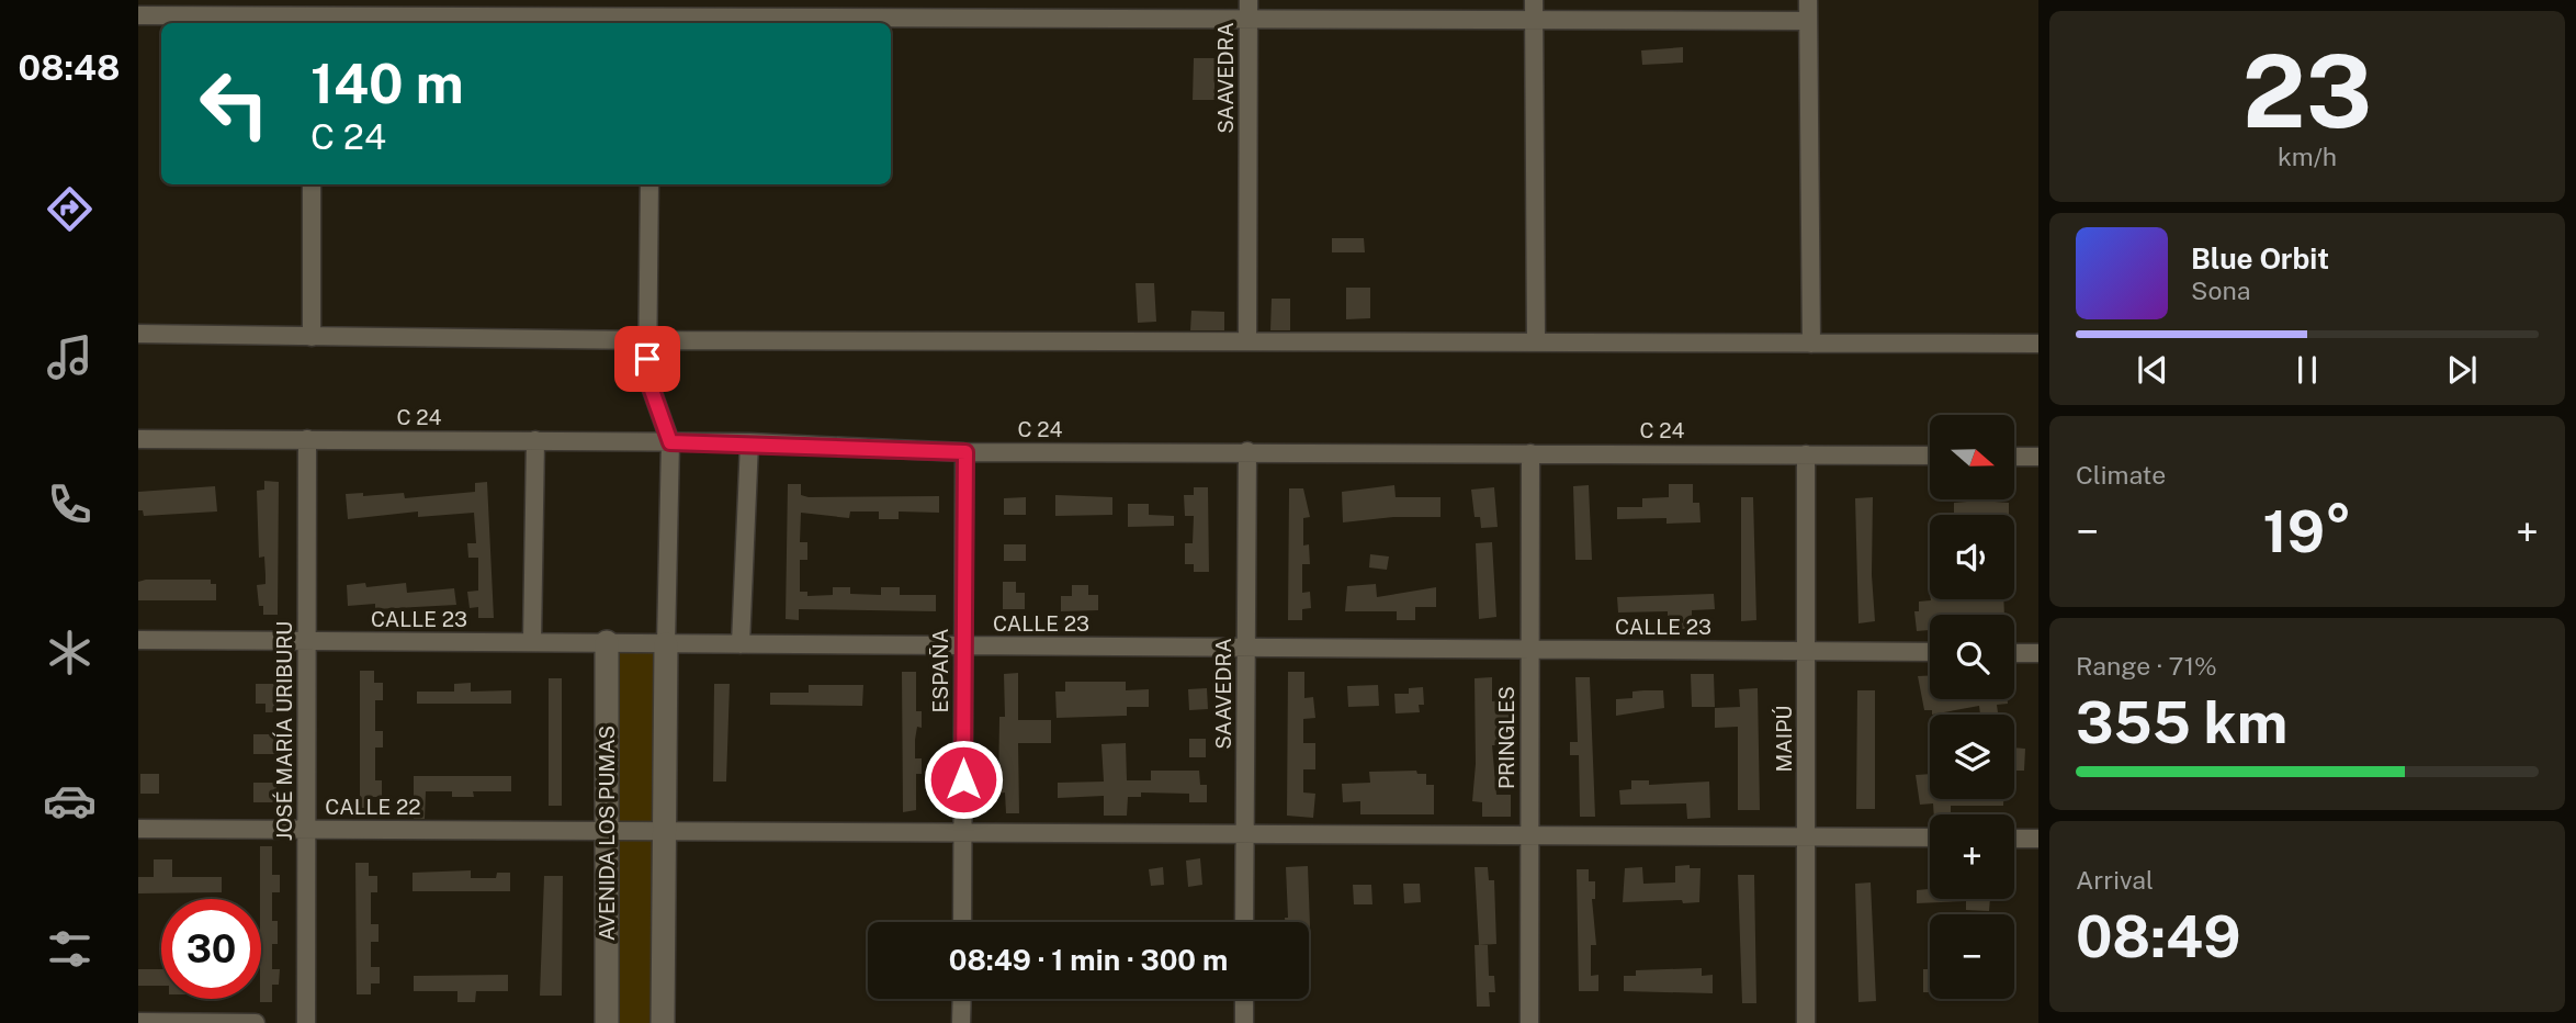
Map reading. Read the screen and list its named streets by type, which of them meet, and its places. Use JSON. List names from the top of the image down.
{
  "streets": {
    "main road": ["AVENIDA LOS PUMAS"],
    "street": [
      "SAAVEDRA",
      "C 24",
      "CALLE 23",
      "ESPAÑA",
      "JOSÉ MARÍA URIBURU",
      "PRINGLES",
      "MAIPÚ",
      "CALLE 22"
    ]
  },
  "crossings": [
    ["SAAVEDRA", "C 24"],
    ["SAAVEDRA", "CALLE 23"],
    ["SAAVEDRA", "CALLE 22"],
    ["C 24", "ESPAÑA"],
    ["C 24", "JOSÉ MARÍA URIBURU"],
    ["C 24", "PRINGLES"],
    ["C 24", "MAIPÚ"],
    ["CALLE 23", "ESPAÑA"],
    ["CALLE 23", "JOSÉ MARÍA URIBURU"],
    ["CALLE 23", "PRINGLES"],
    ["CALLE 23", "MAIPÚ"],
    ["CALLE 23", "AVENIDA LOS PUMAS"],
    ["ESPAÑA", "CALLE 22"],
    ["JOSÉ MARÍA URIBURU", "CALLE 22"],
    ["PRINGLES", "CALLE 22"],
    ["MAIPÚ", "CALLE 22"],
    ["CALLE 22", "AVENIDA LOS PUMAS"]
  ],
  "north": "right",
  "page": {
    "tabs": "08:48",
    "tile": [
      ["23", "km/h"],
      "Climate",
      ["Range · 71%", "355 km"],
      ["Arrival", "08:49"]
    ],
    "turn": ["140 m", "C 24"],
    "song": ["Blue Orbit", "Sona"],
    "map_buttons": ["+", "−"],
    "heat": ["−", "19°", "+"],
    "limit": "30",
    "trip": "08:49 · 1 min · 300 m"
  }
}
